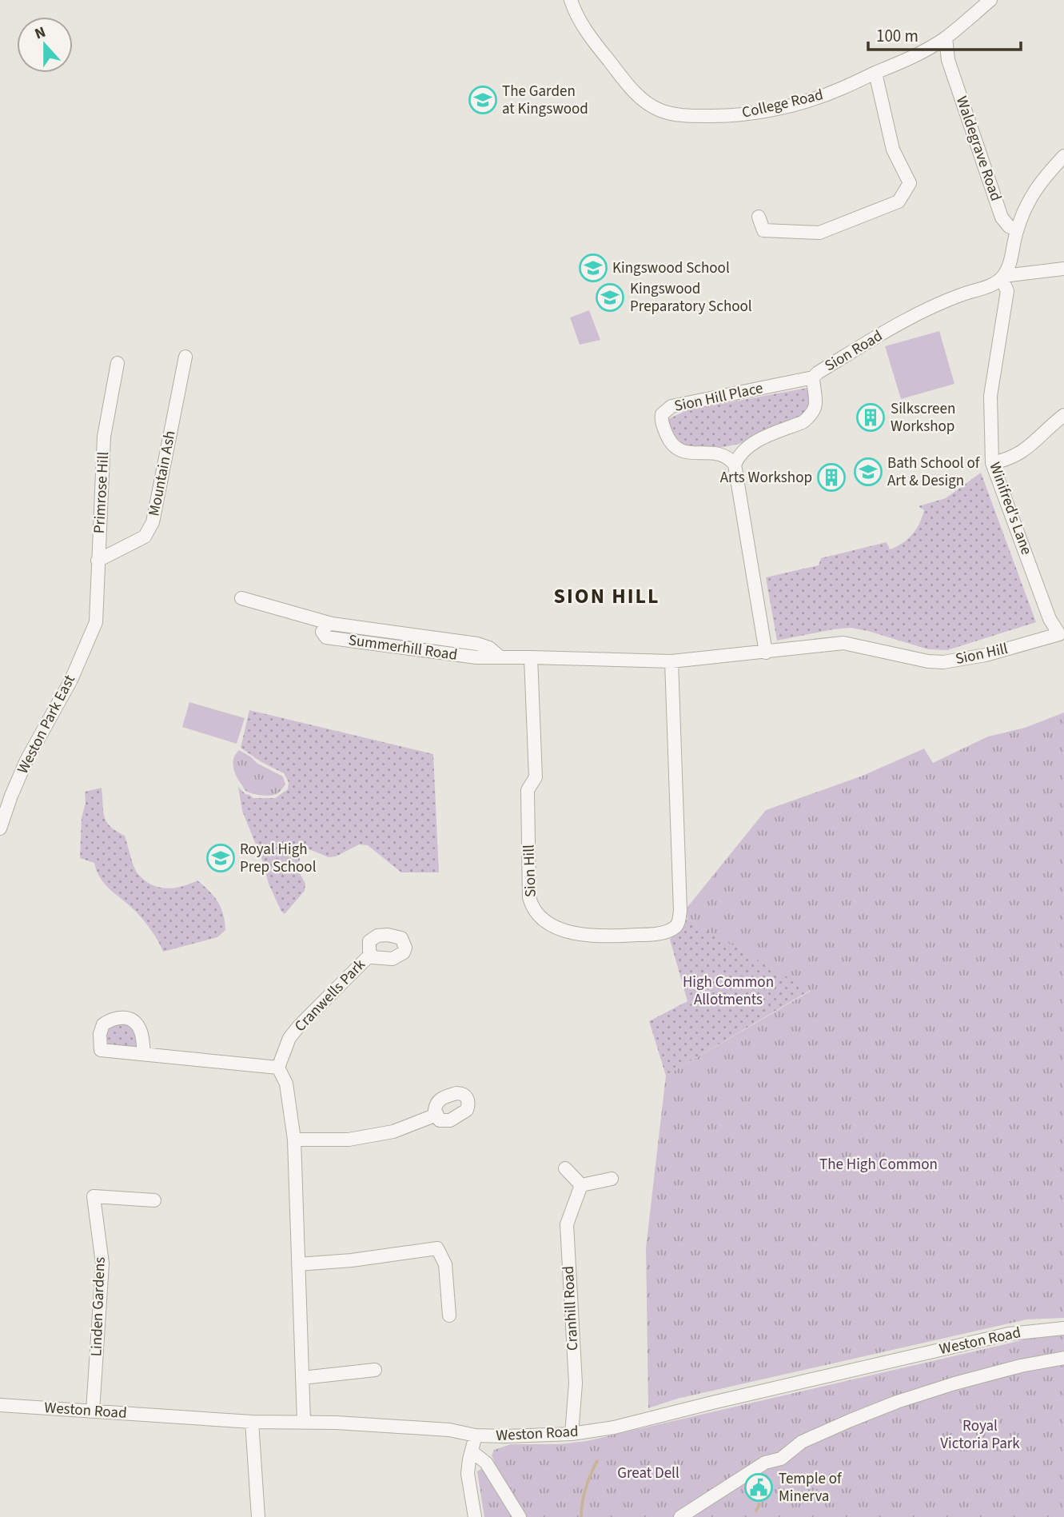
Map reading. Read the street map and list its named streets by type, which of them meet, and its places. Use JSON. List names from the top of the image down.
{
  "streets": {
    "street": [
      "College Road",
      "Waldegrave Road",
      "Sion Road",
      "Sion Hill Place",
      "Mountain Ash",
      "Primrose Hill",
      "Winifred's Lane",
      "Summerhill Road",
      "Sion Hill",
      "Weston Park East",
      "Cranwells Park",
      "Linden Gardens",
      "Cranhill Road",
      "Weston Road"
    ]
  },
  "crossings": [
    ["College Road", "Waldegrave Road"],
    ["Sion Road", "Sion Hill Place"],
    ["Sion Road", "Winifred's Lane"],
    ["Mountain Ash", "Primrose Hill"],
    ["Primrose Hill", "Weston Park East"],
    ["Winifred's Lane", "Sion Hill"],
    ["Summerhill Road", "Sion Hill"],
    ["Linden Gardens", "Weston Road"],
    ["Cranhill Road", "Weston Road"]
  ],
  "districts": ["SION HILL"],
  "parks": [
    "High Common Allotments",
    "The High Common",
    "Royal Victoria Park",
    "Great Dell"
  ],
  "places": {
    "school or university": [
      "The Garden at Kingswood",
      "Kingswood School",
      "Kingswood Preparatory School",
      "Bath School of Art & Design",
      "Royal High Prep School"
    ],
    "building": ["Silkscreen Workshop", "Arts Workshop"],
    "public building": ["Temple of Minerva"]
  },
  "scale_bar": "100 m",
  "north": "top"
}
